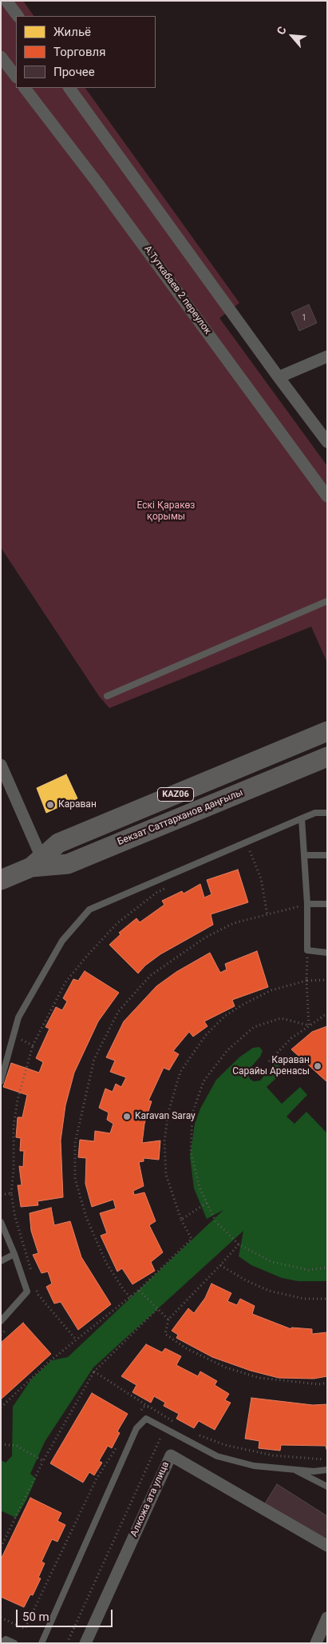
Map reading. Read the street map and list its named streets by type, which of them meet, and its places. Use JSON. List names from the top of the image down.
{
  "streets": {
    "main road": ["KАZ06", "Бекзат Саттарханов даңғылы"],
    "street": ["А.Туткабаев 2 переулок", "Алкожа ата улица"]
  },
  "parks": ["Ескі Қаракөз қорымы"],
  "places": ["Караван", "Караван Сарайы Аренасы", "Karavan Saray"],
  "house_numbers": ["1"],
  "legend": ["Жильё", "Торговля", "Прочее"],
  "scale_bar": "50 m",
  "north": "top left"
}
